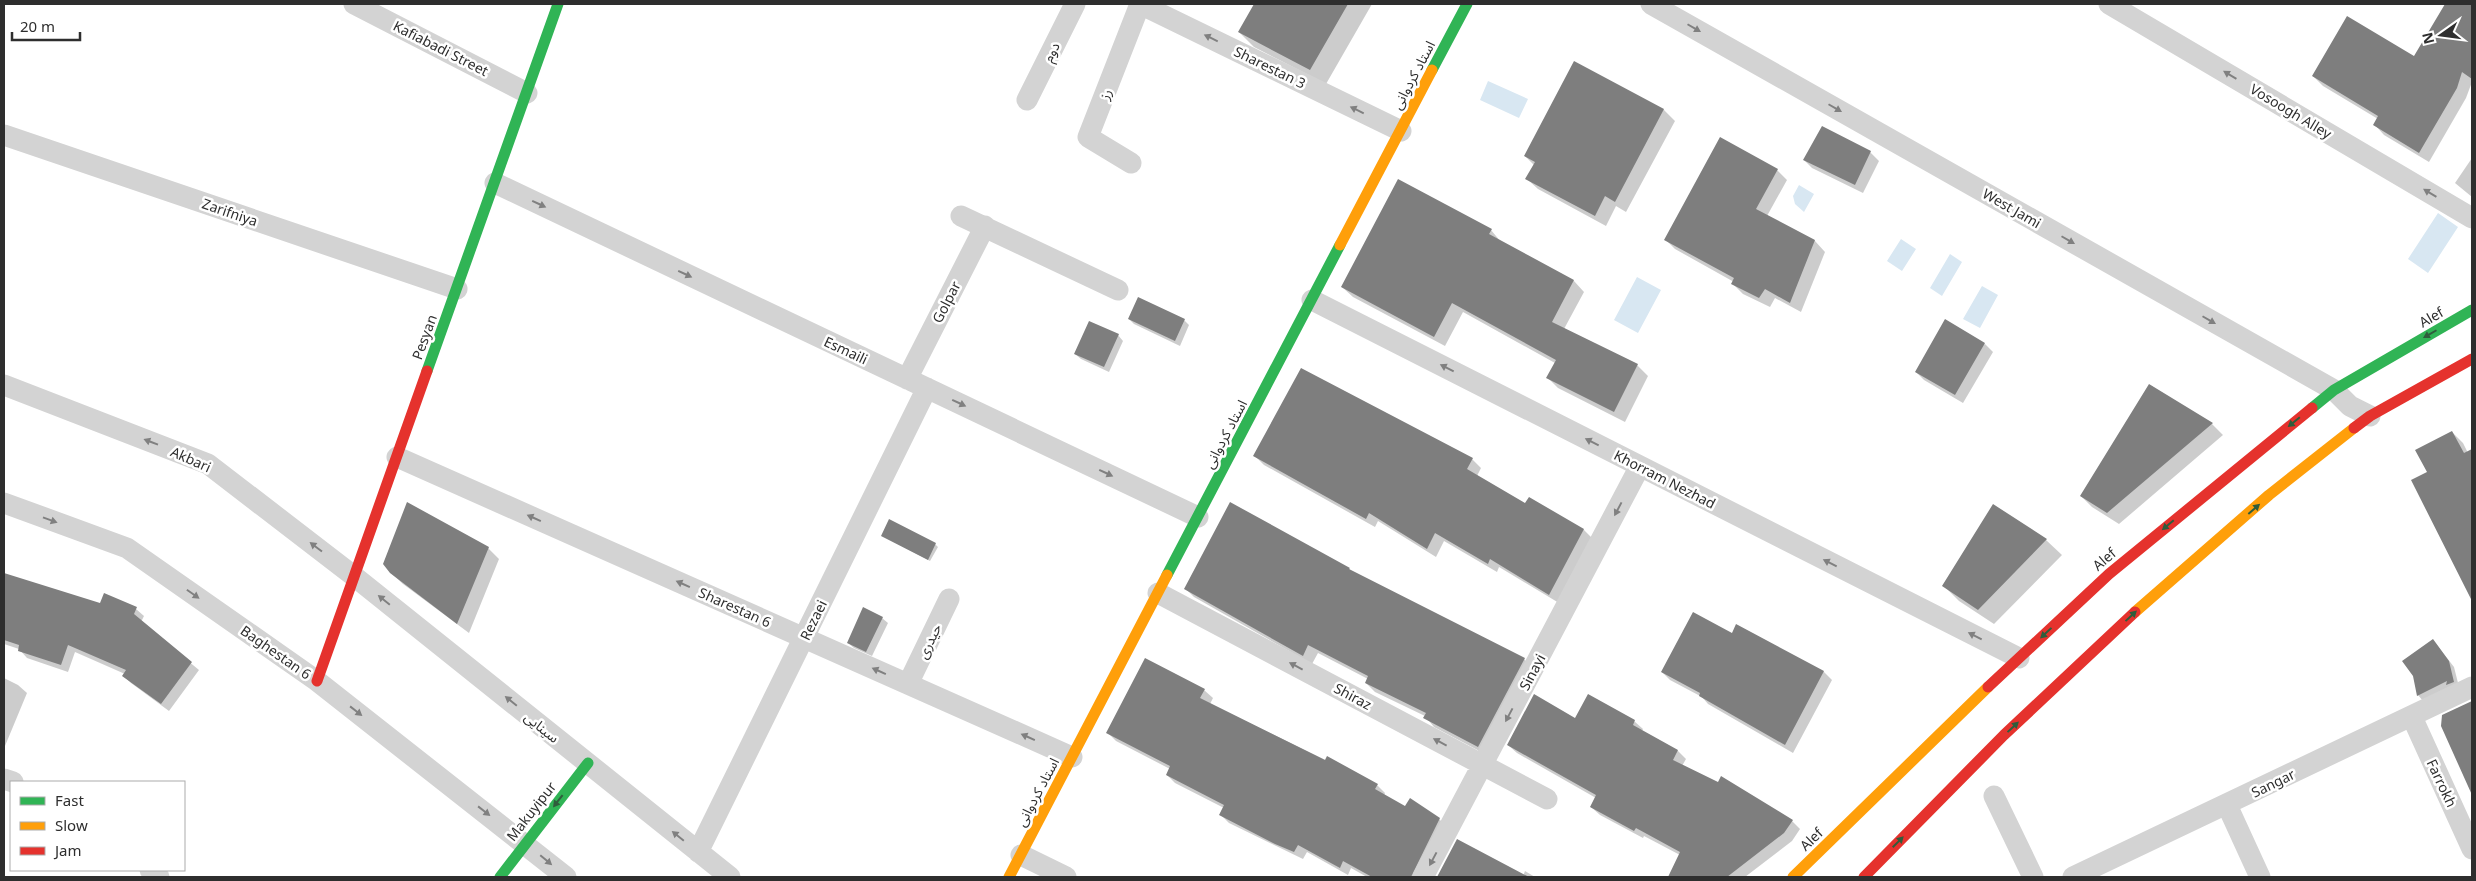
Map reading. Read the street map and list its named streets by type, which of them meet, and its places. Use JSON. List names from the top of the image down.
{
  "streets": {
    "street": [
      "Kafiabadi Street",
      "دوم",
      "Sharestan 3",
      "استاد کردوانی",
      "رز",
      "Vosoogh Alley",
      "West Jami",
      "Zarifniya",
      "Golpar",
      "Alef",
      "Pesyan",
      "Esmaili",
      "Akbari",
      "Khorram Nezhad",
      "Sharestan 6",
      "Rezaei",
      "حیدری",
      "Baghestan 6",
      "Sinayi",
      "Shiraz",
      "سینایی",
      "Sangar",
      "Farrokh",
      "Makuyipur"
    ]
  },
  "crossings": [
    ["Kafiabadi Street", "Pesyan"],
    ["Sharestan 3", "استاد کردوانی"],
    ["Sharestan 3", "رز"],
    ["استاد کردوانی", "Esmaili"],
    ["استاد کردوانی", "Khorram Nezhad"],
    ["استاد کردوانی", "Sharestan 6"],
    ["استاد کردوانی", "Shiraz"],
    ["West Jami", "Alef"],
    ["Zarifniya", "Pesyan"],
    ["Golpar", "Esmaili"],
    ["Alef", "Khorram Nezhad"],
    ["Pesyan", "Esmaili"],
    ["Pesyan", "Akbari"],
    ["Pesyan", "Sharestan 6"],
    ["Pesyan", "Baghestan 6"],
    ["Pesyan", "سینایی"],
    ["Esmaili", "Rezaei"],
    ["Akbari", "سینایی"],
    ["Khorram Nezhad", "Sinayi"],
    ["Sharestan 6", "Rezaei"],
    ["Sharestan 6", "حیدری"],
    ["Rezaei", "سینایی"],
    ["Baghestan 6", "Makuyipur"],
    ["Sinayi", "Shiraz"],
    ["سینایی", "Makuyipur"],
    ["Sangar", "Farrokh"]
  ],
  "one_way": [
    "Sharestan 3",
    "Vosoogh Alley",
    "West Jami",
    "Esmaili",
    "Akbari",
    "Khorram Nezhad",
    "Sharestan 6",
    "Baghestan 6",
    "Sinayi",
    "Shiraz",
    "سینایی",
    "Makuyipur"
  ],
  "legend": ["Fast", "Slow", "Jam"],
  "scale_bar": "20 m",
  "north": "left"
}
